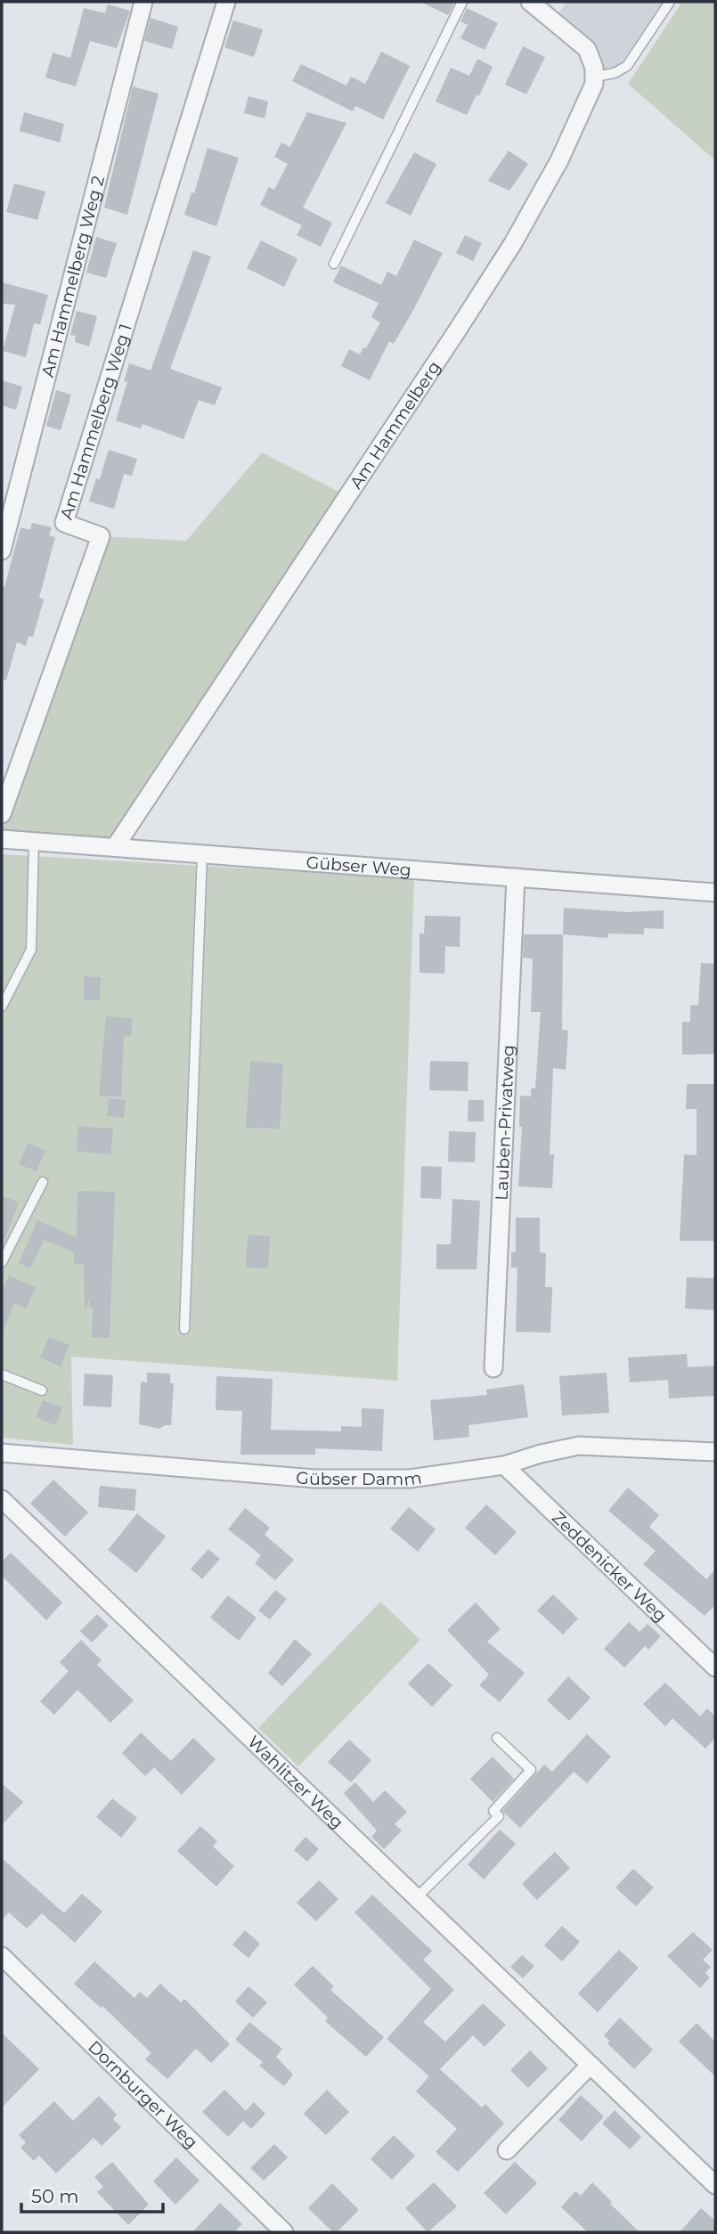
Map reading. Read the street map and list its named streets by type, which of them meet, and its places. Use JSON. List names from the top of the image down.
{
  "streets": {
    "street": [
      "Am Hammelberg Weg 2",
      "Am Hammelberg Weg 1",
      "Am Hammelberg",
      "Gübser Weg",
      "Lauben-Privatweg",
      "Gübser Damm",
      "Zeddenicker Weg",
      "Wahlitzer Weg",
      "Dornburger Weg"
    ]
  },
  "crossings": [
    ["Am Hammelberg", "Gübser Weg"],
    ["Gübser Weg", "Lauben-Privatweg"],
    ["Gübser Damm", "Zeddenicker Weg"]
  ],
  "scale_bar": "50 m"
}
